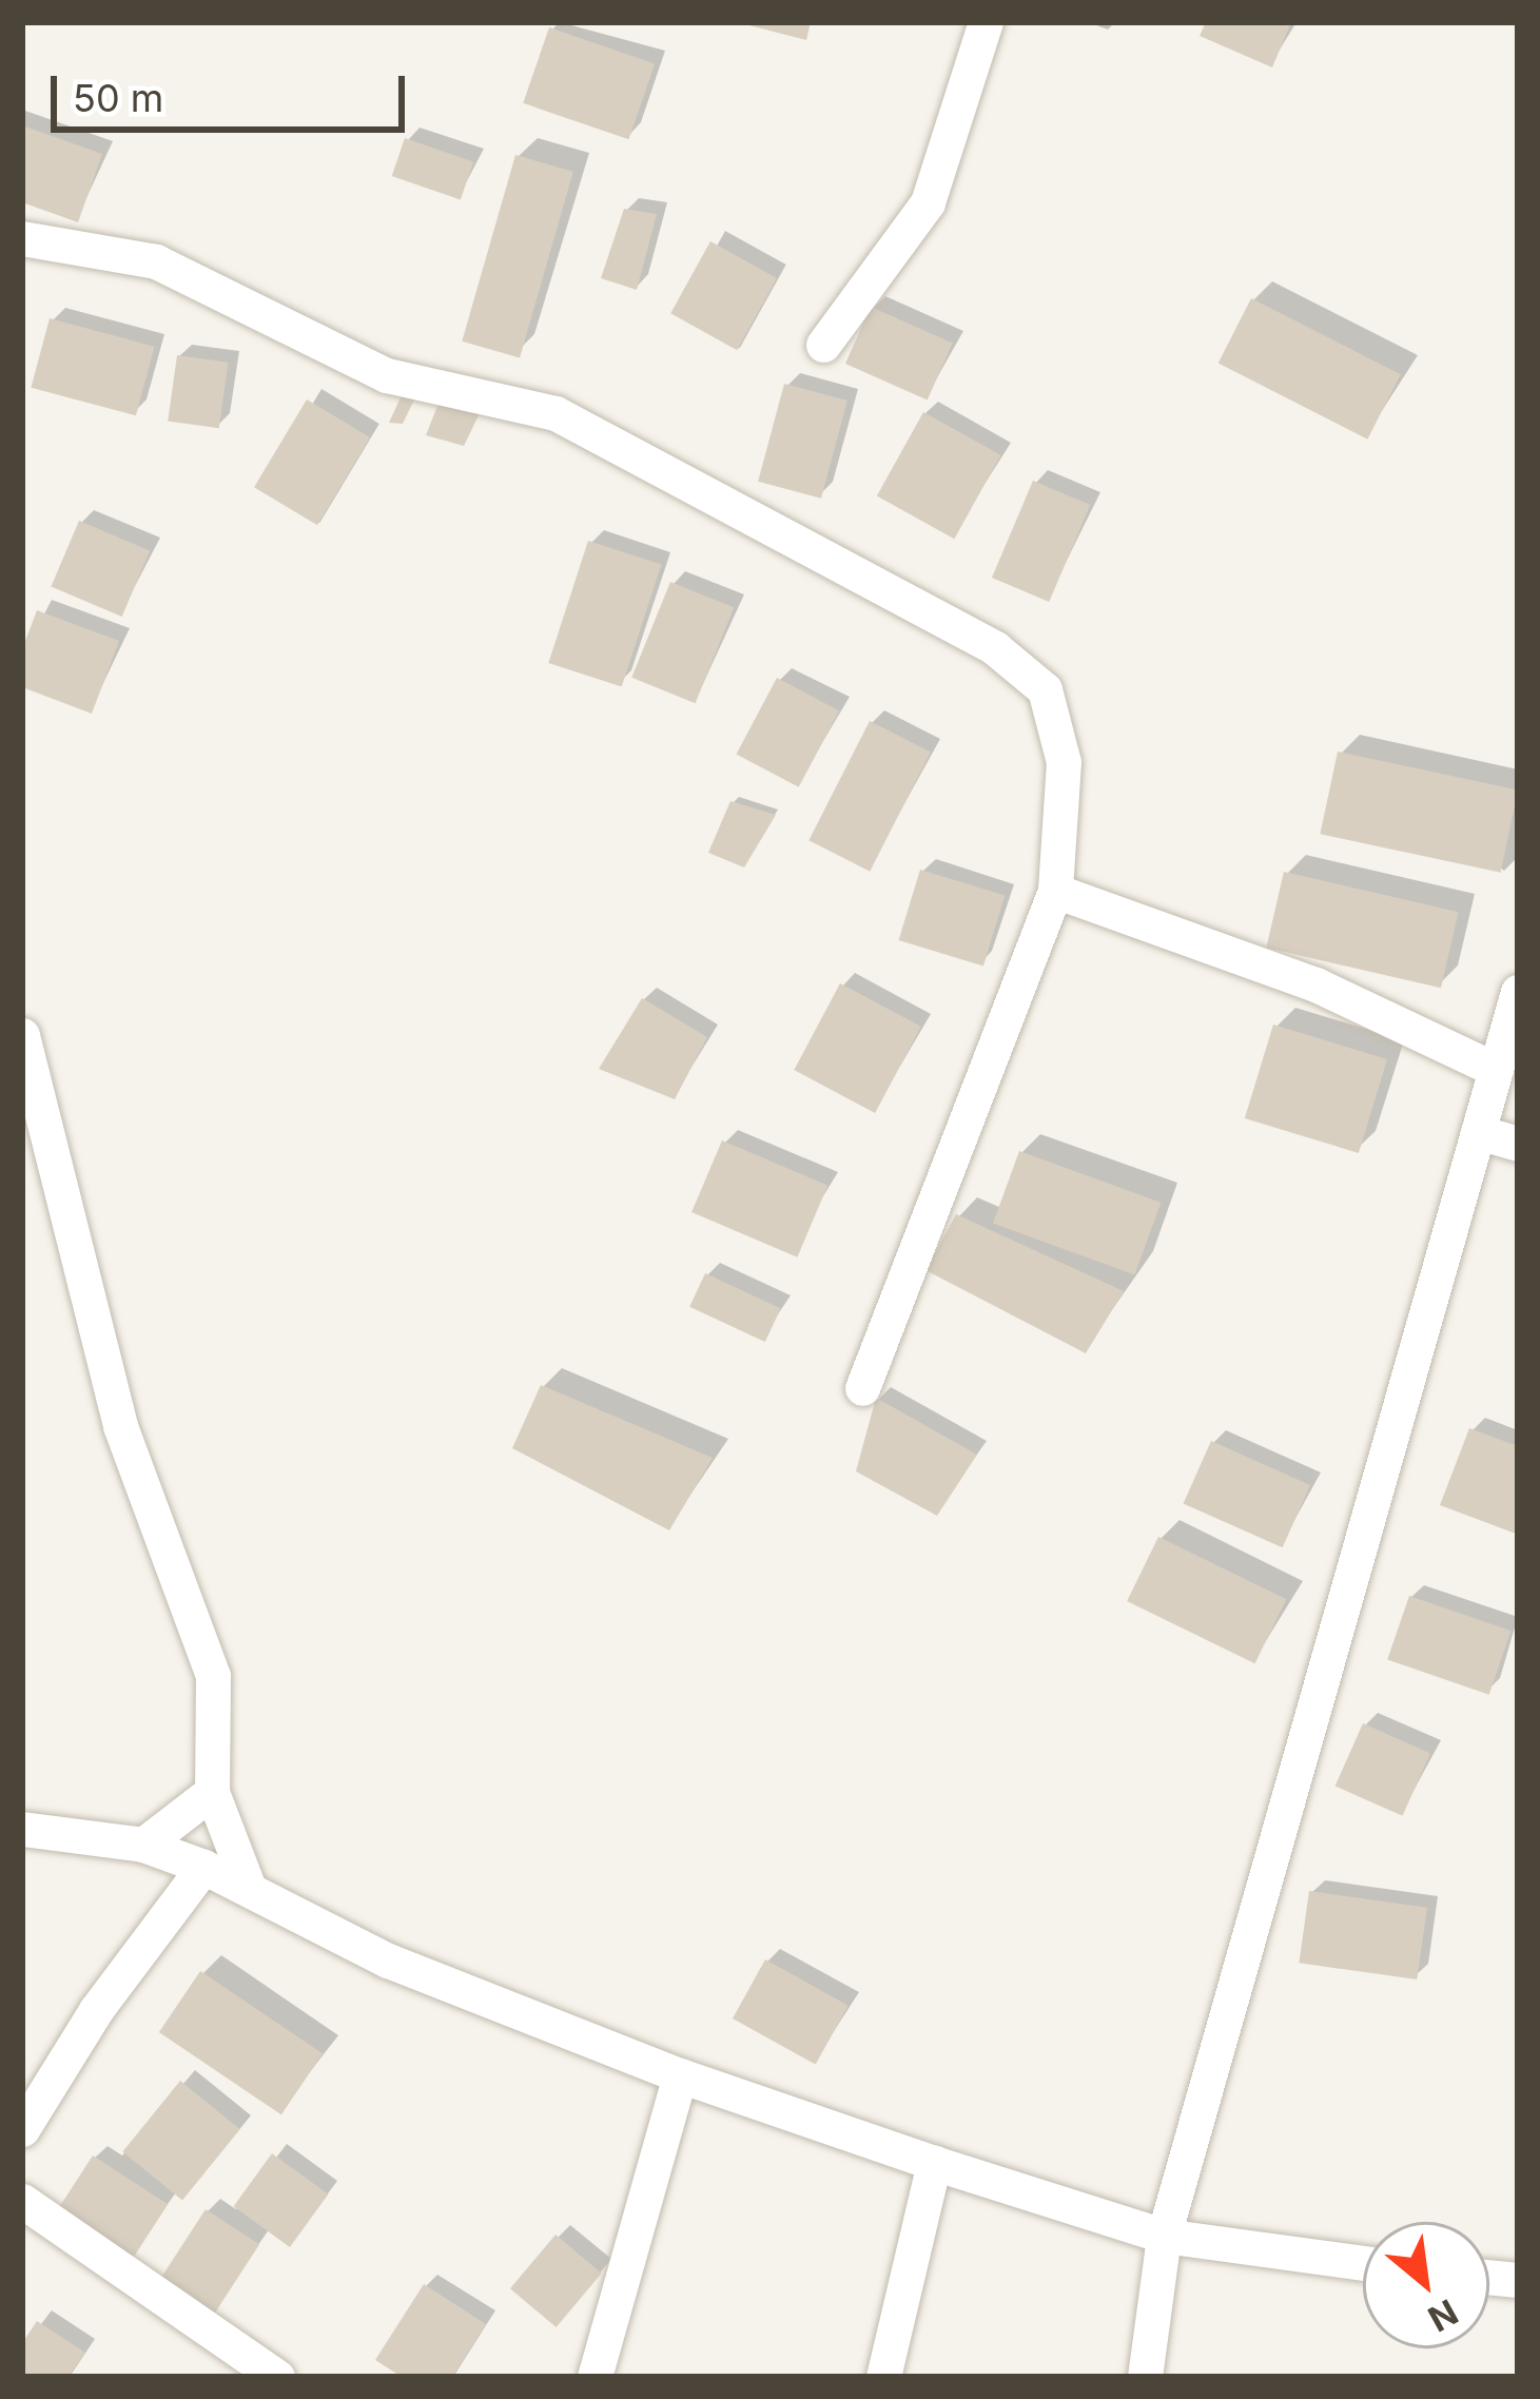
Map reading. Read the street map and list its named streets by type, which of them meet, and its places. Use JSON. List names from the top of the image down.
{
  "scale_bar": "50 m",
  "north": "bottom right"
}
